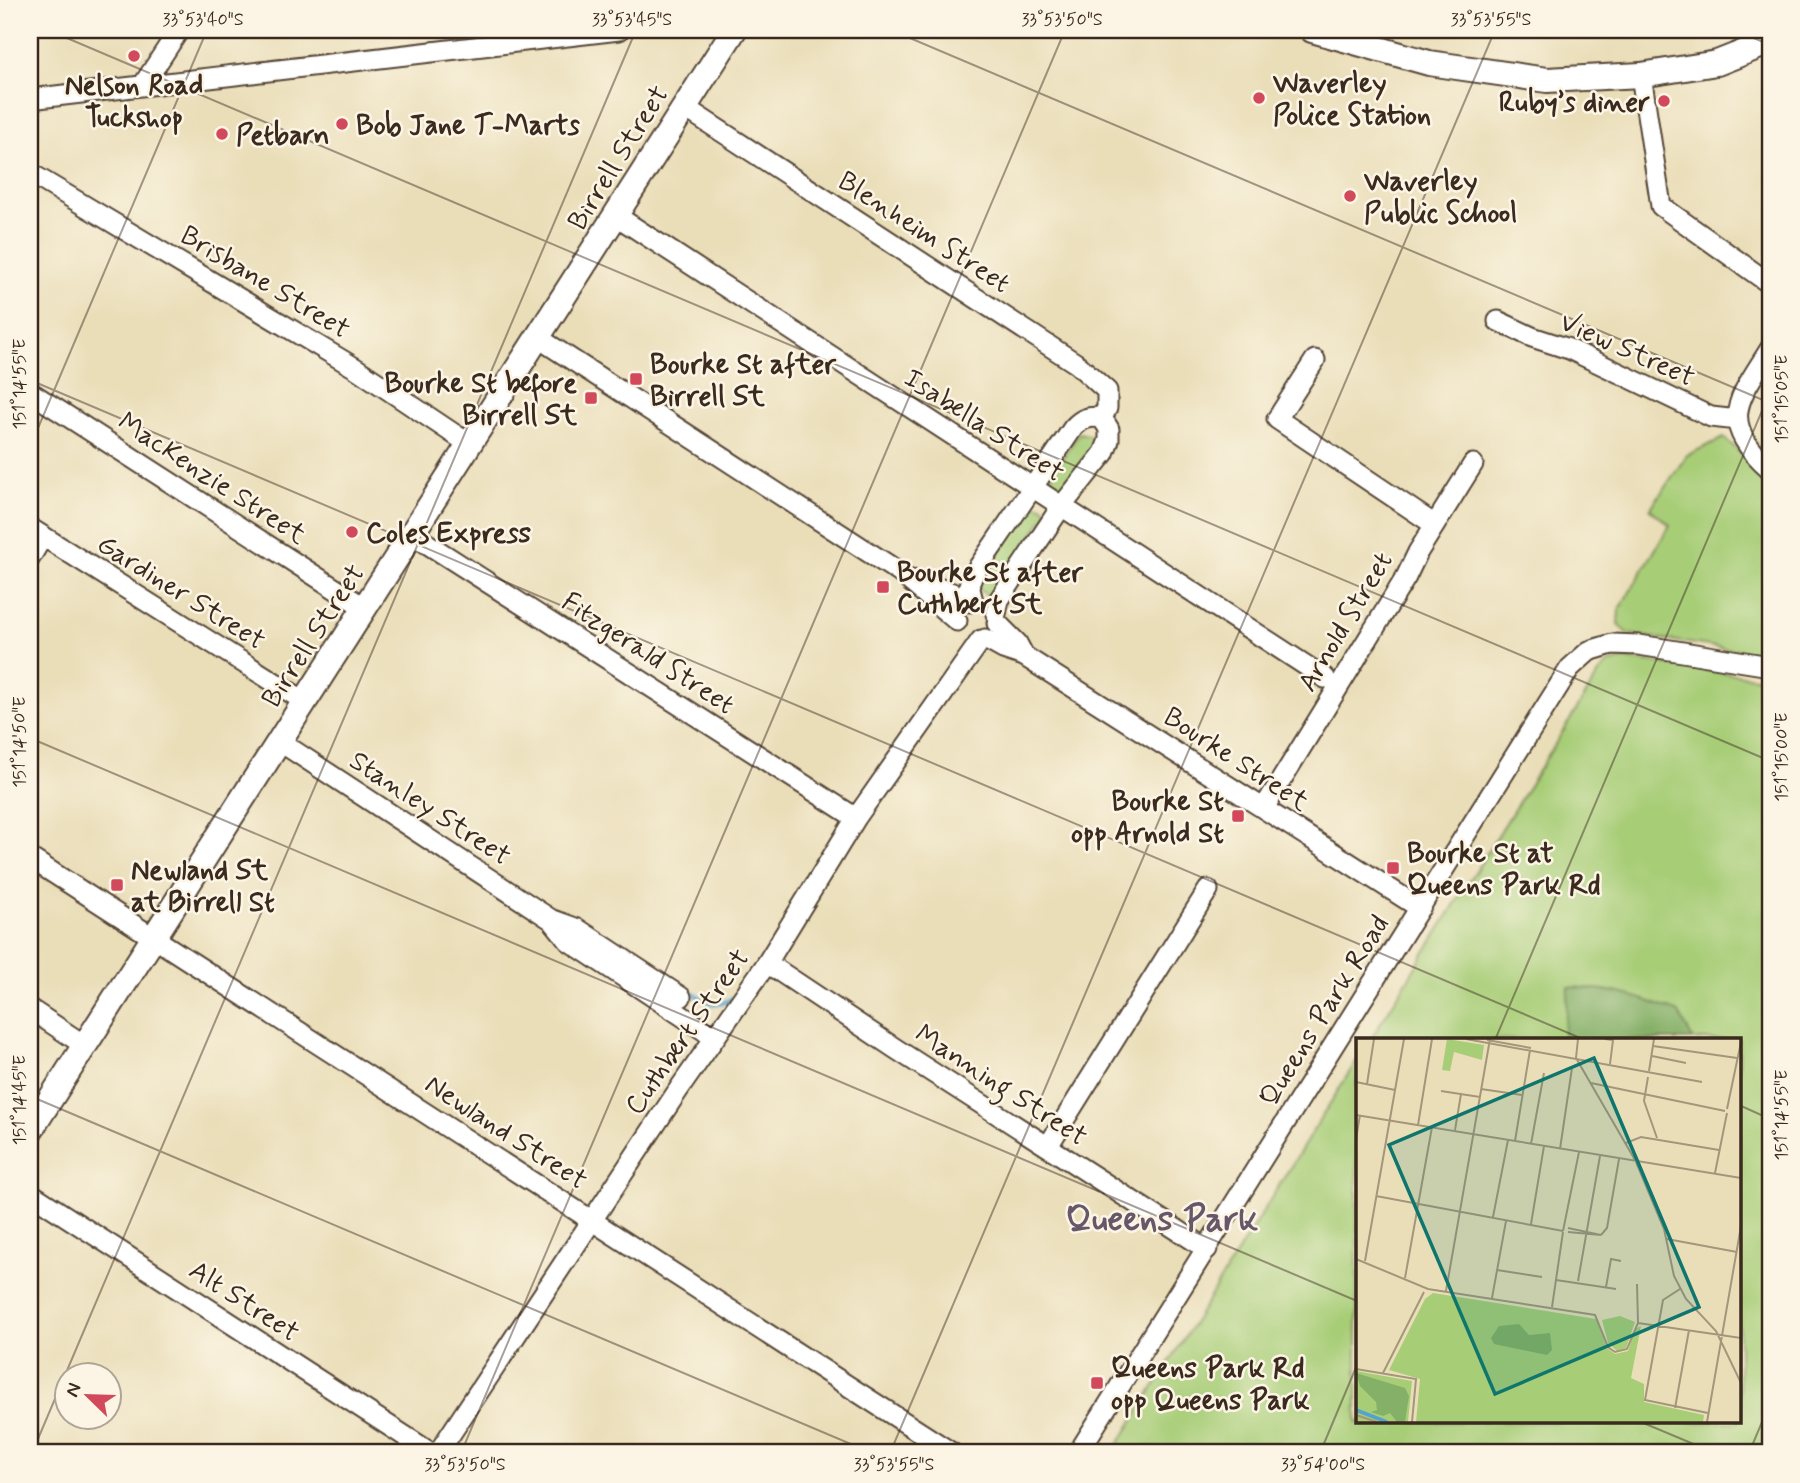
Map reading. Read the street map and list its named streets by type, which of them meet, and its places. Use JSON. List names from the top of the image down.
{
  "streets": {
    "main road": ["Birrell Street"],
    "street": [
      "Blenheim Street",
      "Brisbane Street",
      "View Street",
      "Isabella Street",
      "MacKenzie Street",
      "Gardiner Street",
      "Arnold Street",
      "Fitzgerald Street",
      "Bourke Street",
      "Stanley Street",
      "Queens Park Road",
      "Cuthbert Street",
      "Manning Street",
      "Newland Street",
      "Alt Street"
    ]
  },
  "crossings": [
    ["Birrell Street", "Blenheim Street"],
    ["Birrell Street", "Brisbane Street"],
    ["Birrell Street", "Isabella Street"],
    ["Birrell Street", "MacKenzie Street"],
    ["Birrell Street", "Gardiner Street"],
    ["Birrell Street", "Fitzgerald Street"],
    ["Birrell Street", "Stanley Street"],
    ["Birrell Street", "Newland Street"],
    ["Arnold Street", "Bourke Street"],
    ["Fitzgerald Street", "Cuthbert Street"],
    ["Bourke Street", "Queens Park Road"],
    ["Bourke Street", "Cuthbert Street"],
    ["Stanley Street", "Cuthbert Street"],
    ["Queens Park Road", "Manning Street"],
    ["Cuthbert Street", "Manning Street"],
    ["Cuthbert Street", "Newland Street"]
  ],
  "districts": ["Queens Park"],
  "places": {
    "other": [
      "Nelson Road Tuckshop",
      "Waverley Police Station",
      "Ruby’s diner",
      "Bob Jane T-Marts",
      "Petbarn",
      "Waverley Public School",
      "Coles Express"
    ],
    "transit": [
      "Bourke St after Birrell St",
      "Bourke St before Birrell St",
      "Bourke St after Cuthbert St",
      "Bourke St opp Arnold St",
      "Bourke St at Queens Park Rd",
      "Newland St at Birrell St",
      "Queens Park Rd opp Queens Park"
    ]
  },
  "north": "top left",
  "coordinates": [
    "33°53'40\"S",
    "33°53'45\"S",
    "33°53'50\"S",
    "33°53'55\"S",
    "151°14'55\"E",
    "151°15'05\"E",
    "151°14'50\"E",
    "151°15'00\"E",
    "151°14'45\"E",
    "33°54'00\"S"
  ]
}
